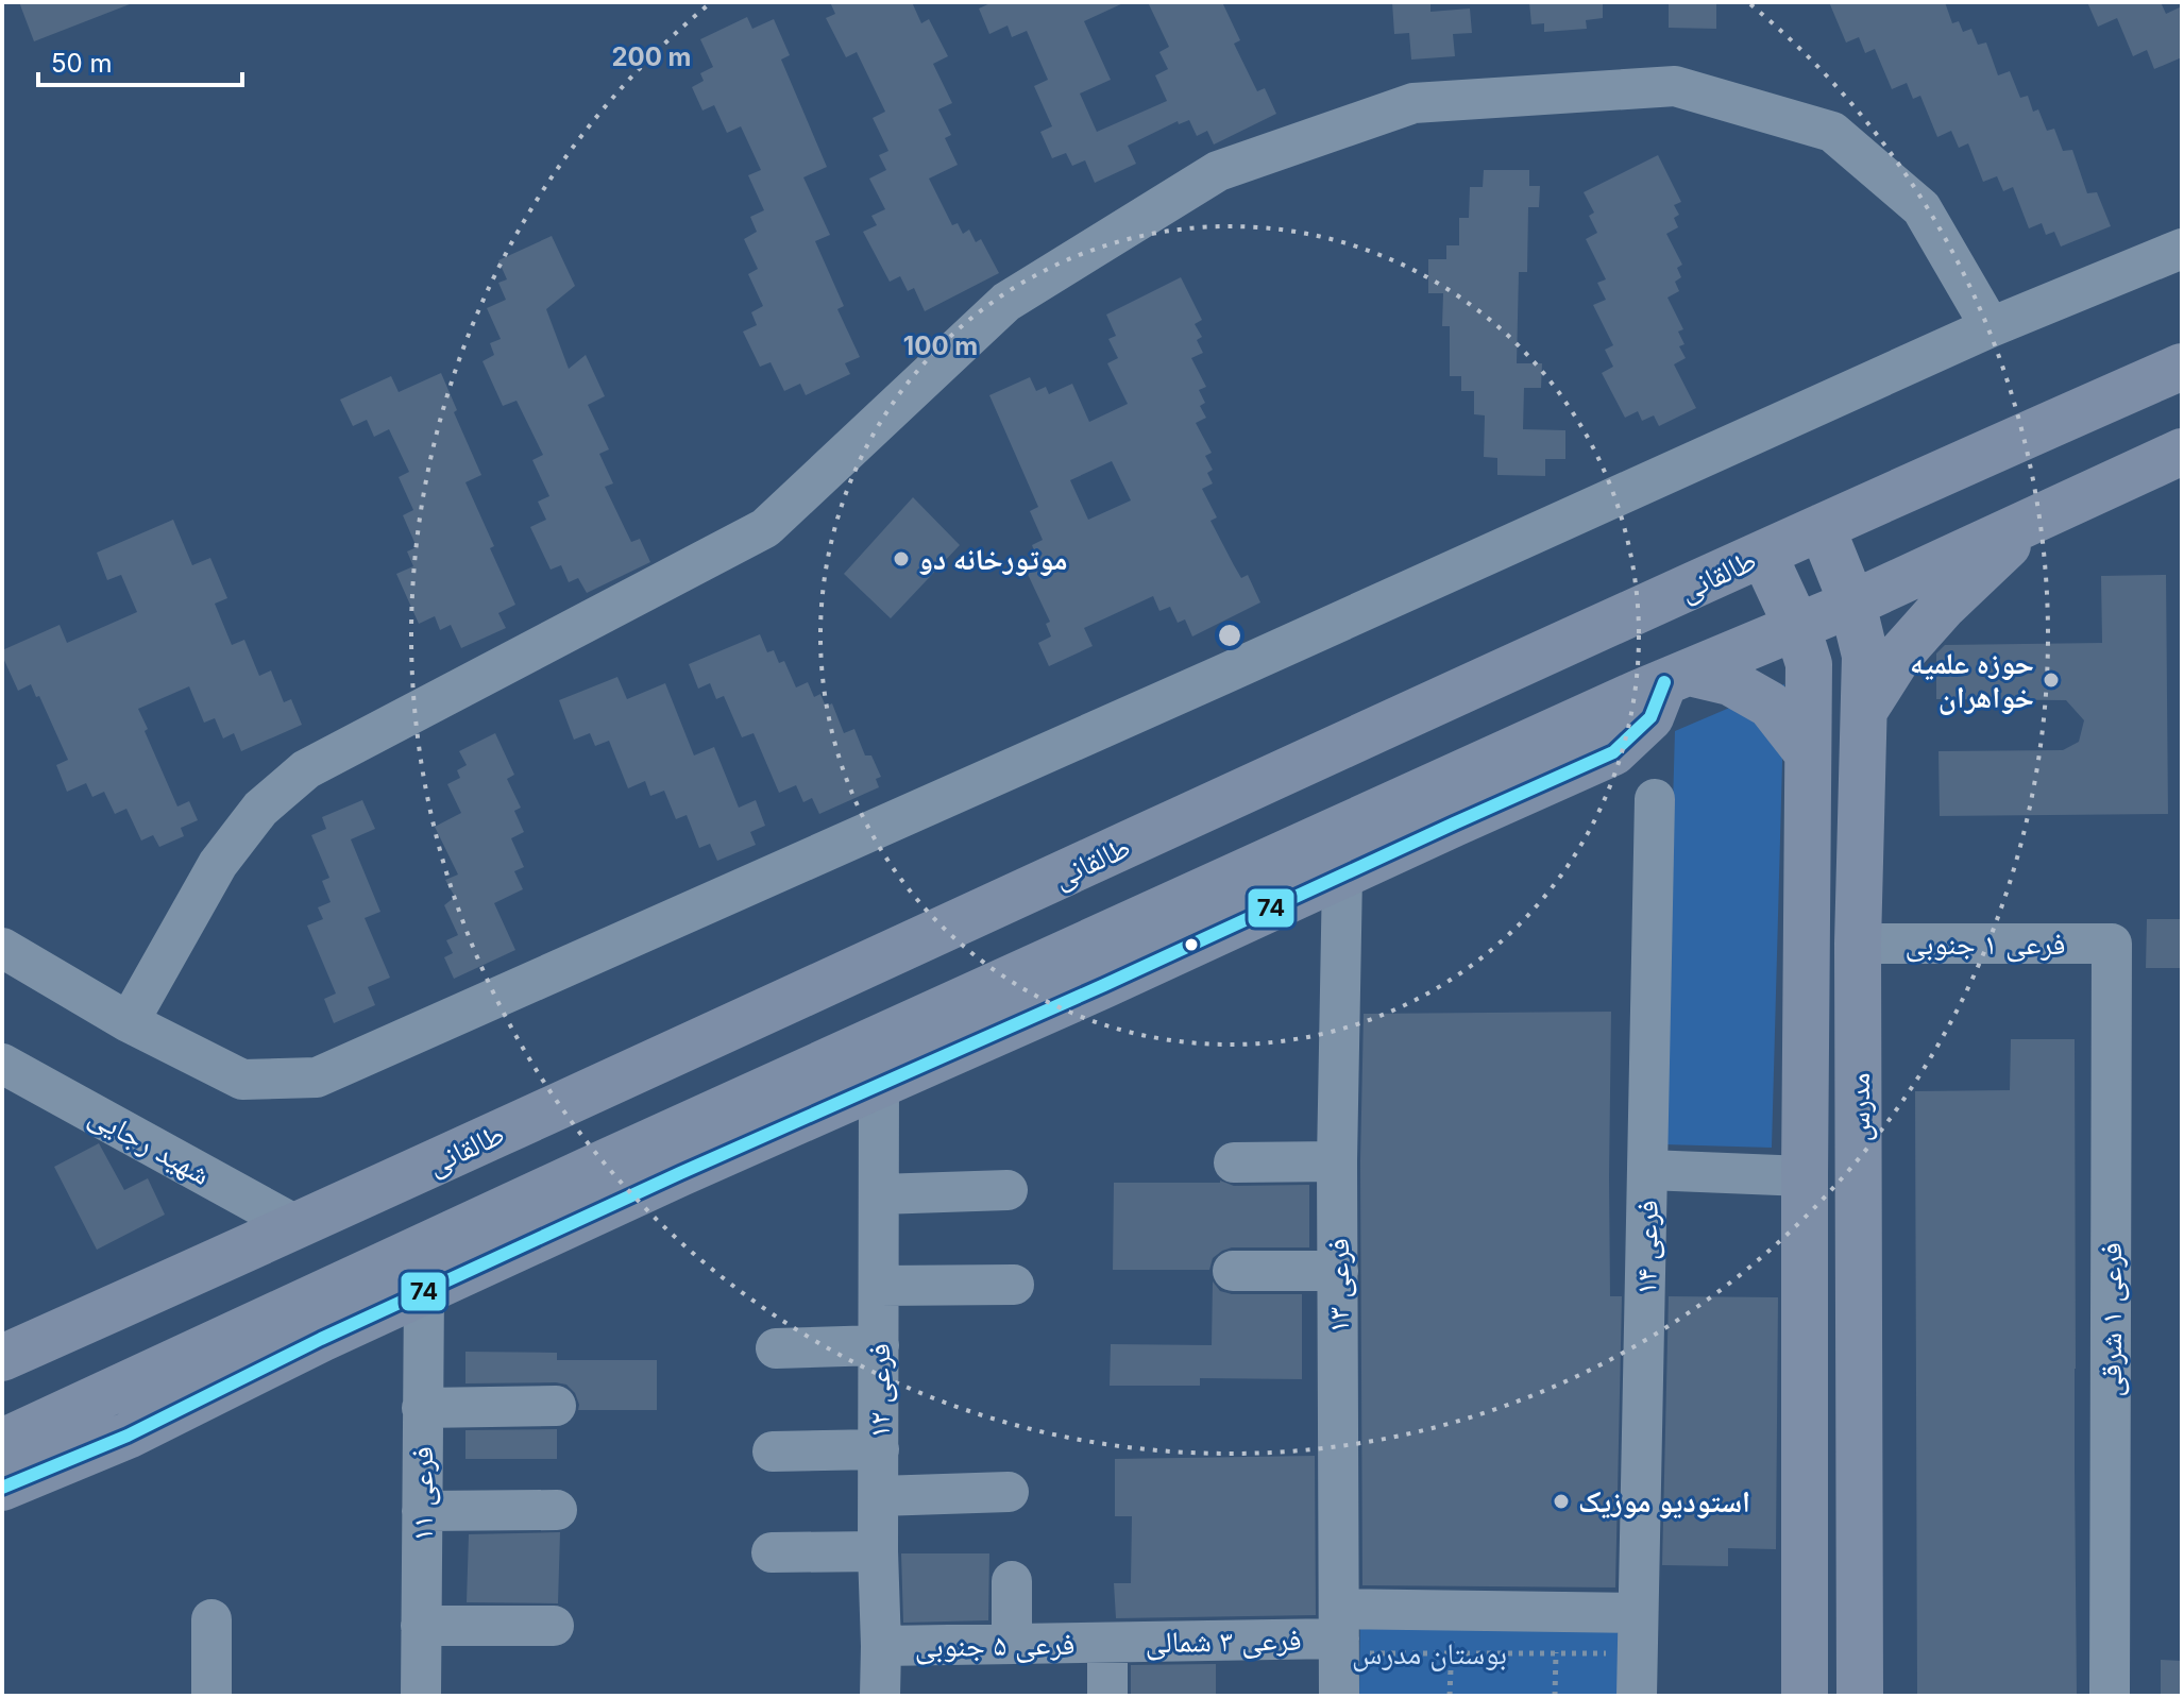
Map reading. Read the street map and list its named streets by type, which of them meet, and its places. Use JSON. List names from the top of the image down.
{
  "streets": {
    "main road": ["طالقانی", "مدرس"],
    "street": [
      "فرعی ۱ جنوبی",
      "شهید رجایی",
      "فرعی ۱۴",
      "فرعی ۱۳",
      "فرعی ۱ شرقی",
      "فرعی ۱۲",
      "فرعی ۱۱",
      "فرعی ۳ شمالی",
      "فرعی ۵ جنوبی"
    ]
  },
  "crossings": [
    ["طالقانی", "مدرس"],
    ["طالقانی", "شهید رجایی"],
    ["فرعی ۱ جنوبی", "مدرس"],
    ["فرعی ۱ جنوبی", "فرعی ۱ شرقی"],
    ["فرعی ۱۳", "فرعی ۳ شمالی"],
    ["فرعی ۱۲", "فرعی ۵ جنوبی"],
    ["فرعی ۳ شمالی", "فرعی ۵ جنوبی"]
  ],
  "parks": ["بوستان مدرس"],
  "places": ["موتورخانه دو", "حوزه علمیه خواهران", "استودیو موزیک"],
  "lines": ["transit line 74"],
  "scale_bar": "50 m",
  "rings": ["200 m", "100 m"]
}
